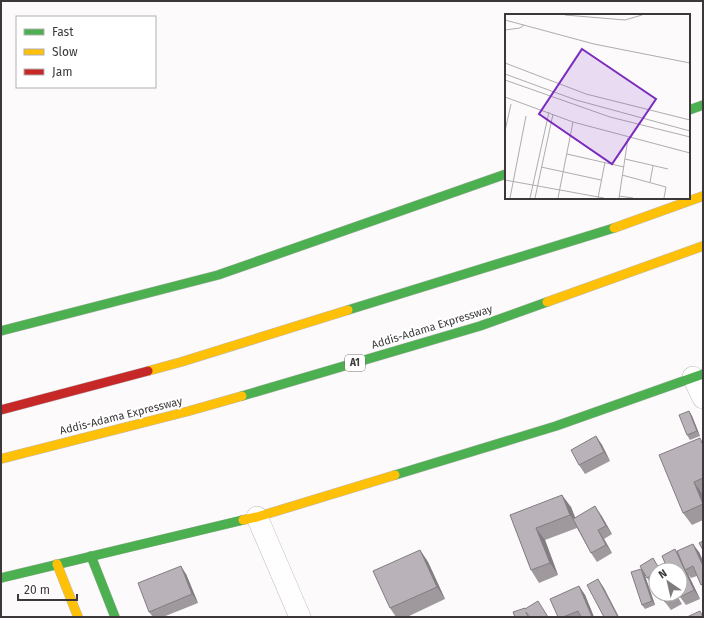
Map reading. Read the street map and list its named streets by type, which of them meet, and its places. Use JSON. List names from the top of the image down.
{
  "streets": {
    "main road": ["Addis-Adama Expressway", "A1"]
  },
  "legend": ["Fast", "Slow", "Jam"],
  "scale_bar": "20 m",
  "north": "top left"
}
